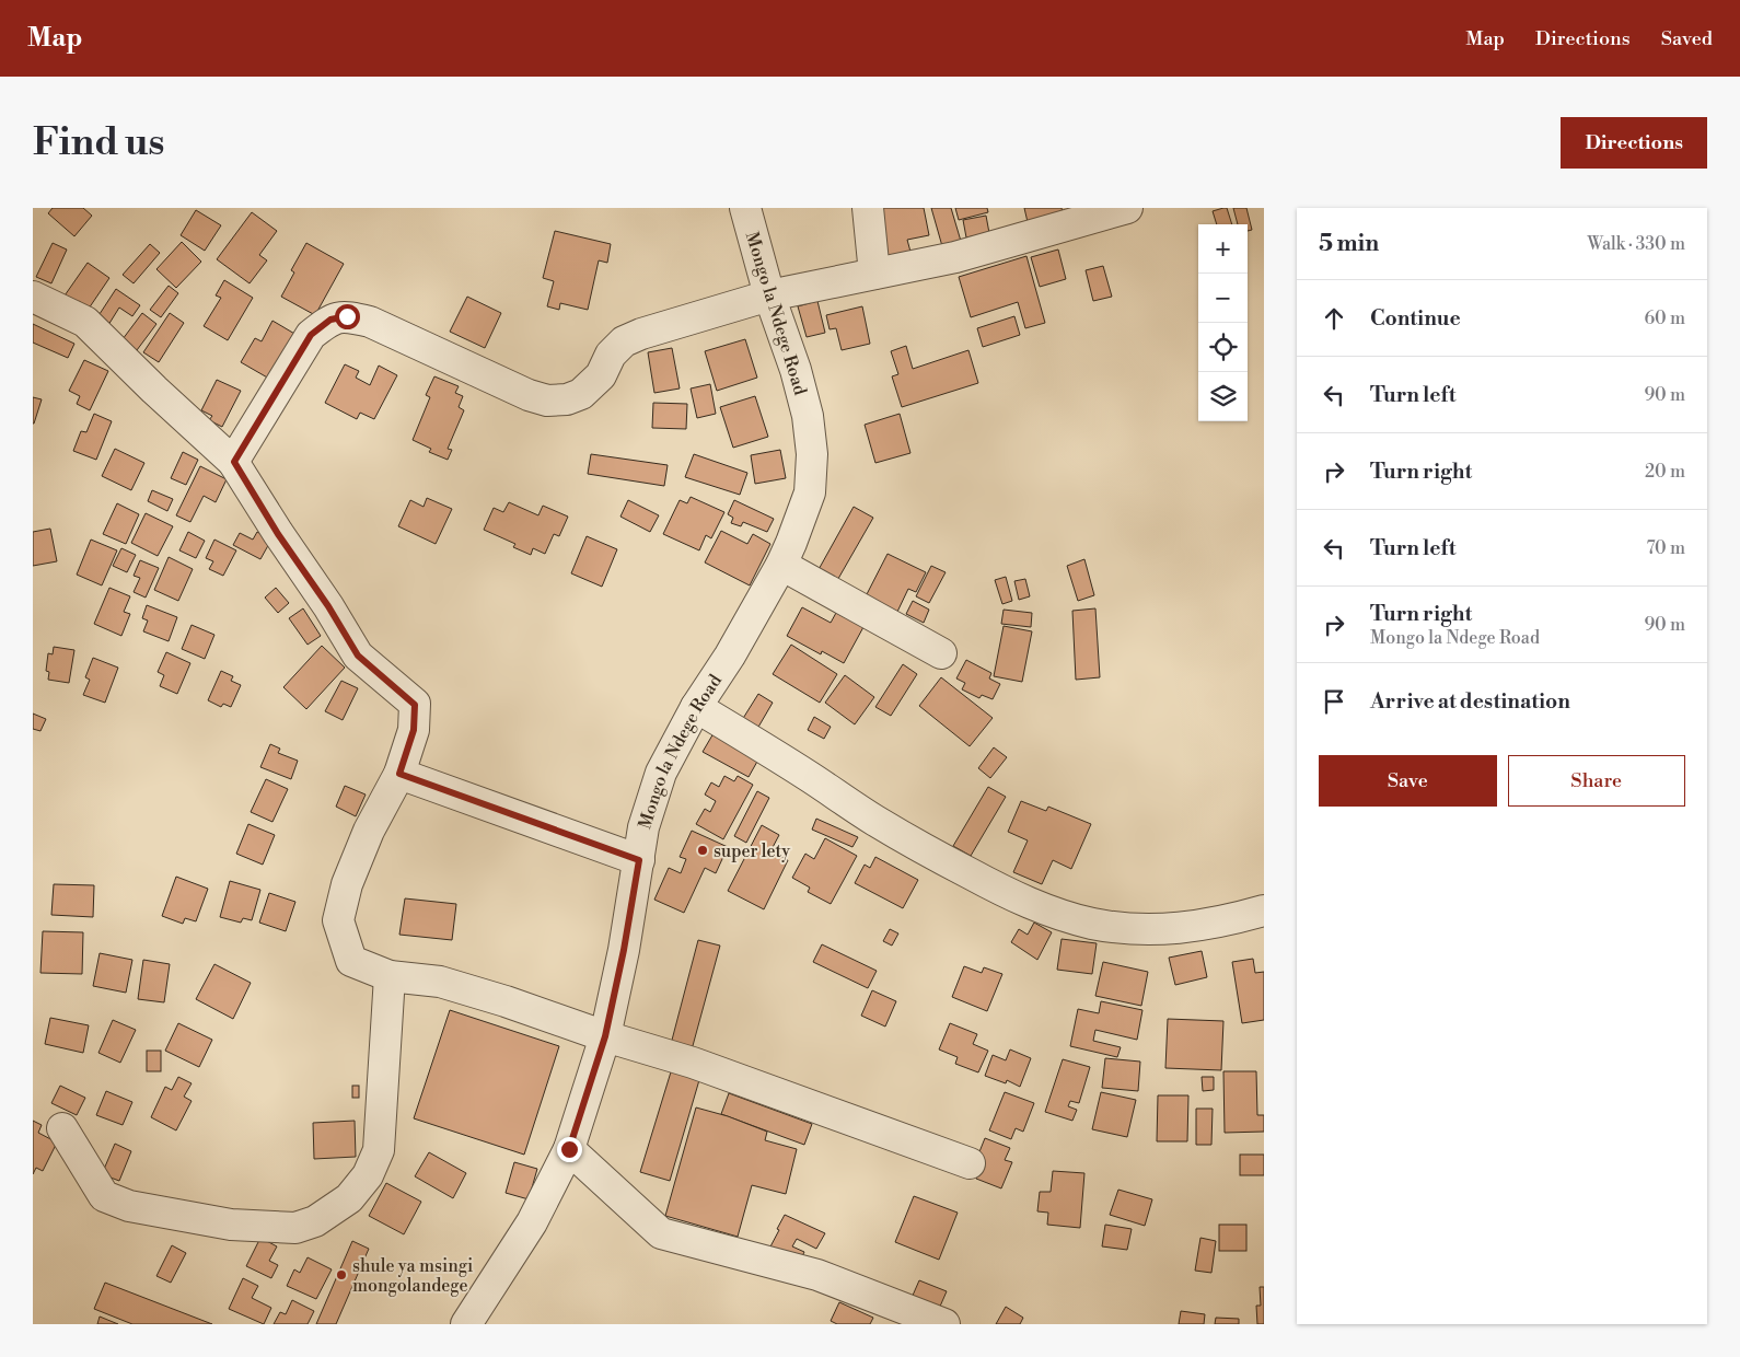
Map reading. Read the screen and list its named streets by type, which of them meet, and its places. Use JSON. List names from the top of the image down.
{
  "streets": {
    "street": ["Mongo la Ndege Road"]
  },
  "places": ["super lety", "shule ya msingi mongolandege"],
  "page": {
    "header": "Map",
    "nav": ["Map", "Directions", "Saved"],
    "buttons": [
      "Directions",
      ["Save", "Share"]
    ],
    "title": "Find us",
    "heading": ["5 min", "Walk · 330 m"],
    "map_buttons": ["+", "−"],
    "list": [
      ["Continue", "60 m"],
      ["Turn left", "90 m"],
      ["Turn right", "20 m"],
      ["Turn left", "70 m"],
      ["Turn right", "Mongo la Ndege Road", "90 m"],
      "Arrive at destination"
    ]
  }
}
